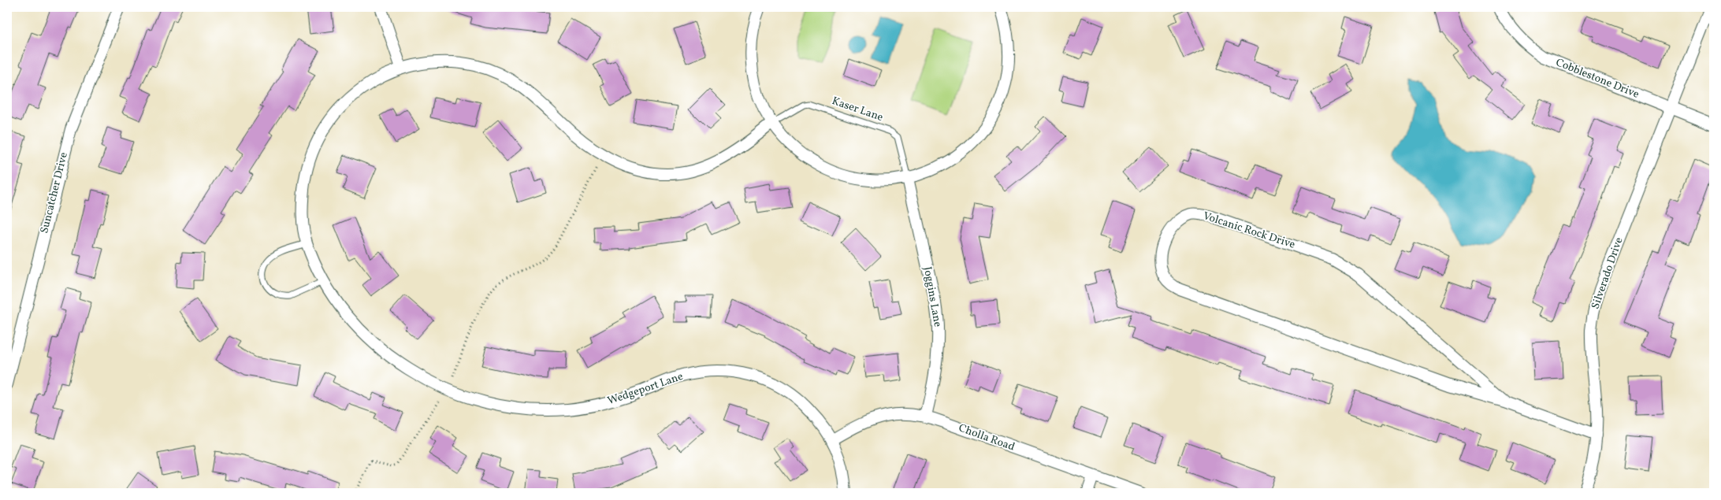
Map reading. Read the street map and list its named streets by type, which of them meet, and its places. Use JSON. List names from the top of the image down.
{
  "streets": {
    "street": [
      "Cobblestone Drive",
      "Suncatcher Drive",
      "Volcanic Rock Drive",
      "Silverado Drive",
      "Joggins Lane",
      "Wedgeport Lane",
      "Cholla Road"
    ],
    "lane": ["Kaser Lane"]
  },
  "crossings": [
    ["Cobblestone Drive", "Silverado Drive"],
    ["Kaser Lane", "Joggins Lane"],
    ["Kaser Lane", "Wedgeport Lane"],
    ["Volcanic Rock Drive", "Silverado Drive"],
    ["Joggins Lane", "Cholla Road"],
    ["Wedgeport Lane", "Cholla Road"]
  ]
}
